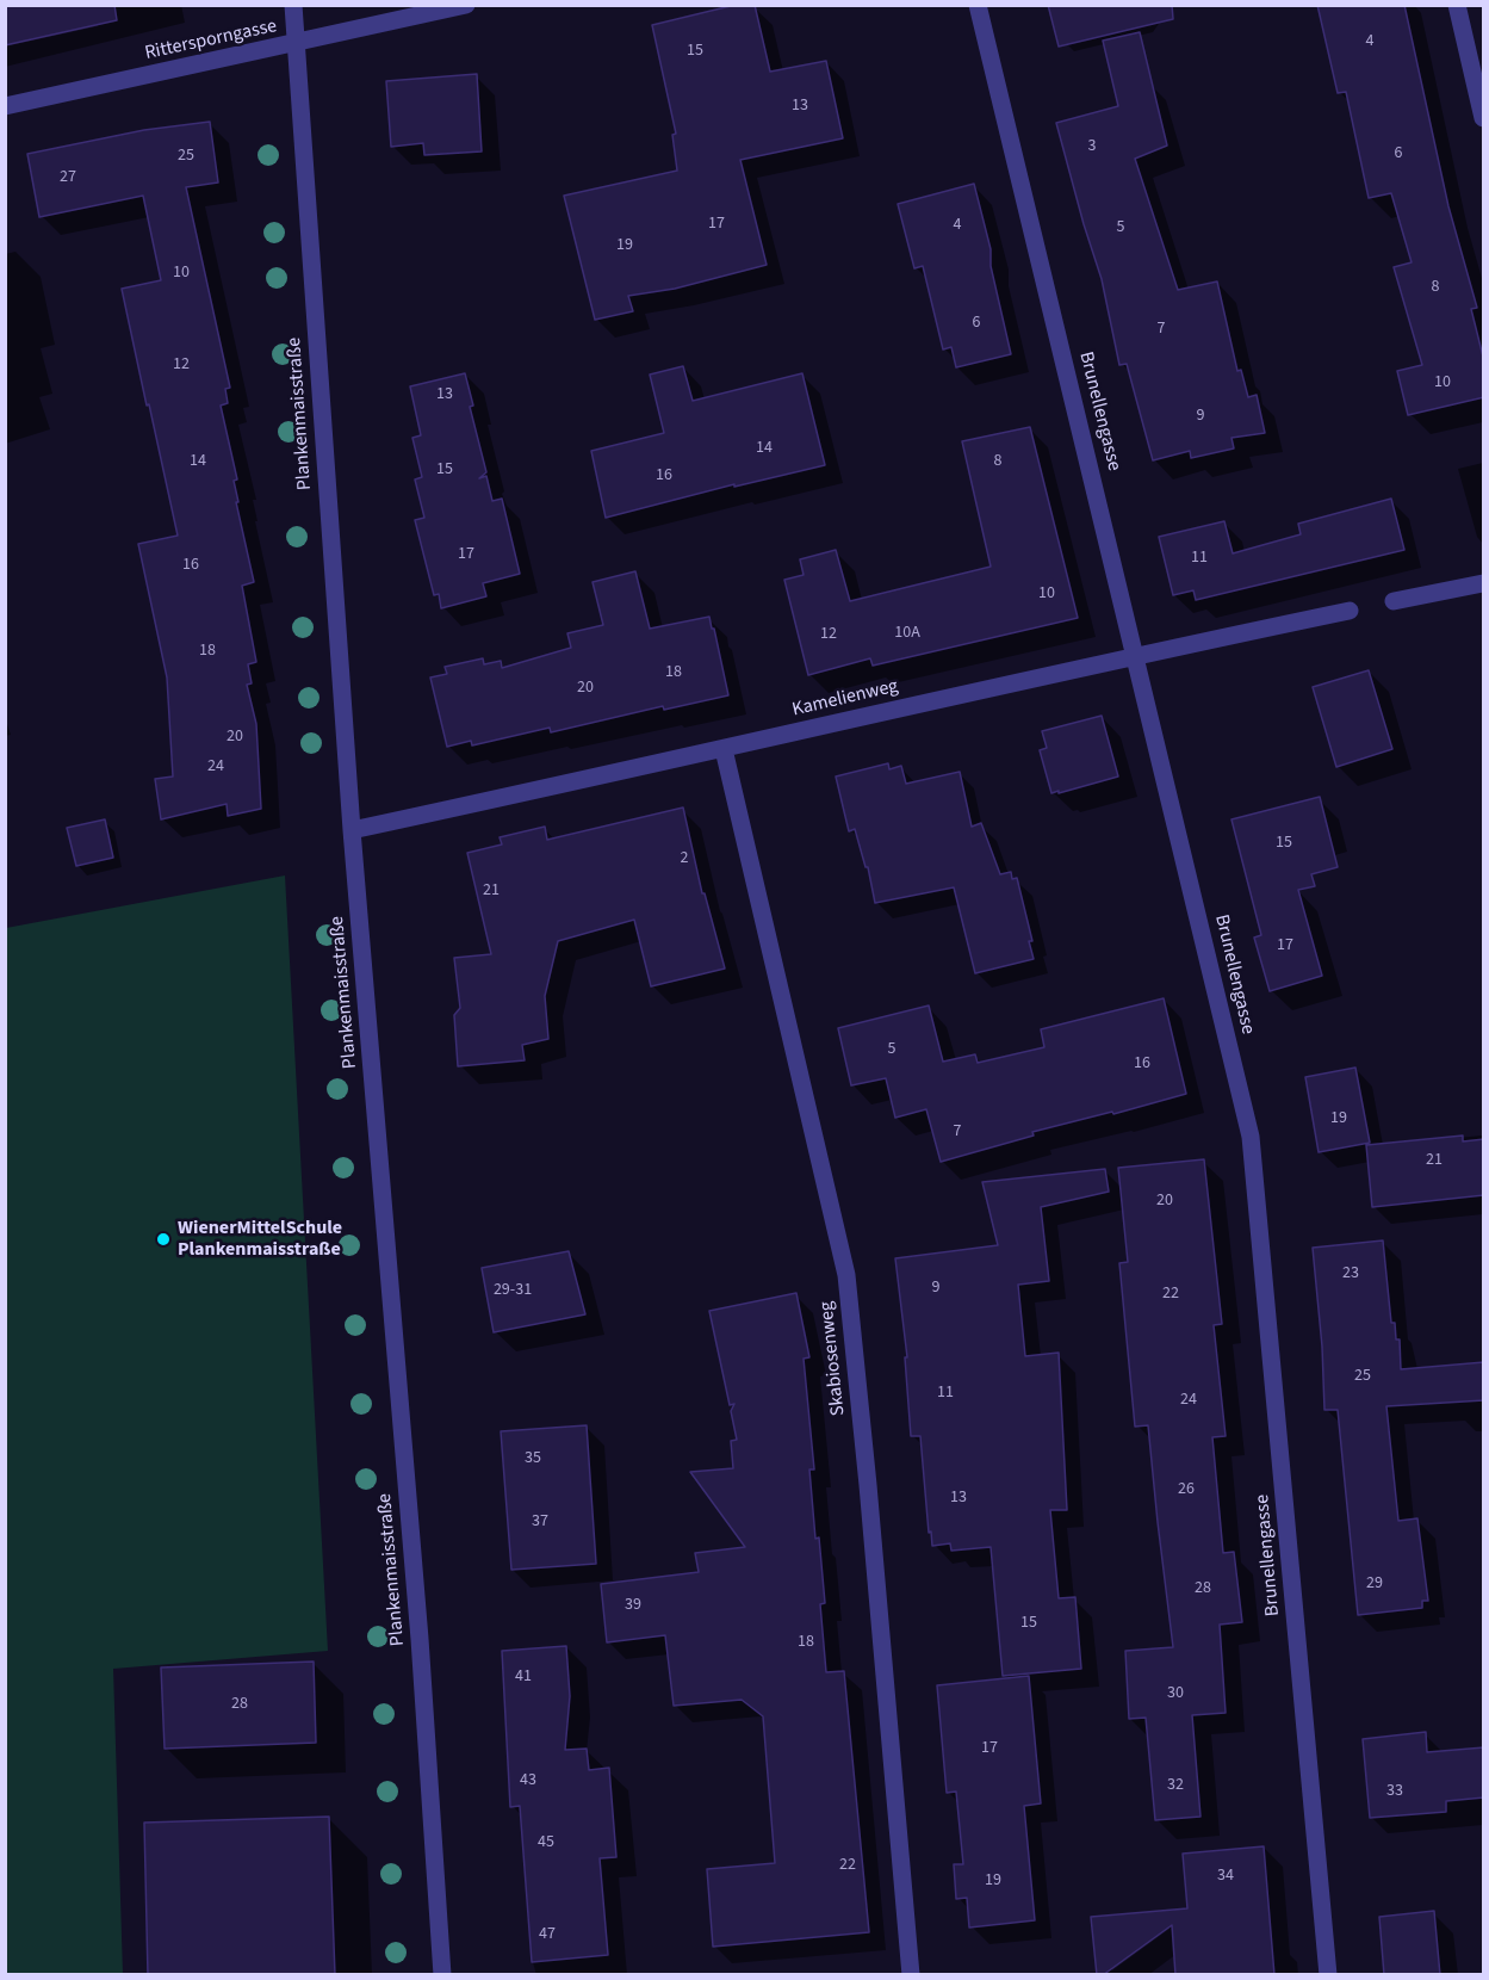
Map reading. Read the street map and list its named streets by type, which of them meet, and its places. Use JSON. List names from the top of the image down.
{
  "streets": {
    "street": [
      "Rittersporngasse",
      "Brunellengasse",
      "Plankenmaisstraße",
      "Kamelienweg",
      "Skabiosenweg"
    ]
  },
  "crossings": [
    ["Rittersporngasse", "Plankenmaisstraße"],
    ["Brunellengasse", "Kamelienweg"],
    ["Plankenmaisstraße", "Kamelienweg"],
    ["Kamelienweg", "Skabiosenweg"]
  ],
  "places": ["WienerMittelSchule Plankenmaisstraße"],
  "house_numbers": [
    "4",
    "15",
    "13",
    "3",
    "6",
    "25",
    "27",
    "17",
    "4",
    "5",
    "19",
    "10",
    "8",
    "6",
    "7",
    "12",
    "10",
    "13",
    "9",
    "14",
    "14",
    "8",
    "15",
    "16",
    "17",
    "11",
    "16",
    "10",
    "10A",
    "12",
    "18",
    "18",
    "20",
    "20",
    "24",
    "15",
    "2",
    "21",
    "17",
    "5",
    "16",
    "19",
    "7",
    "21",
    "20",
    "23",
    "9",
    "29-31",
    "22",
    "25",
    "11",
    "24",
    "35",
    "26",
    "13",
    "37",
    "29",
    "28",
    "39",
    "15",
    "18",
    "41",
    "30",
    "28",
    "17",
    "43",
    "32",
    "33",
    "45",
    "22",
    "34",
    "19",
    "47"
  ]
}
